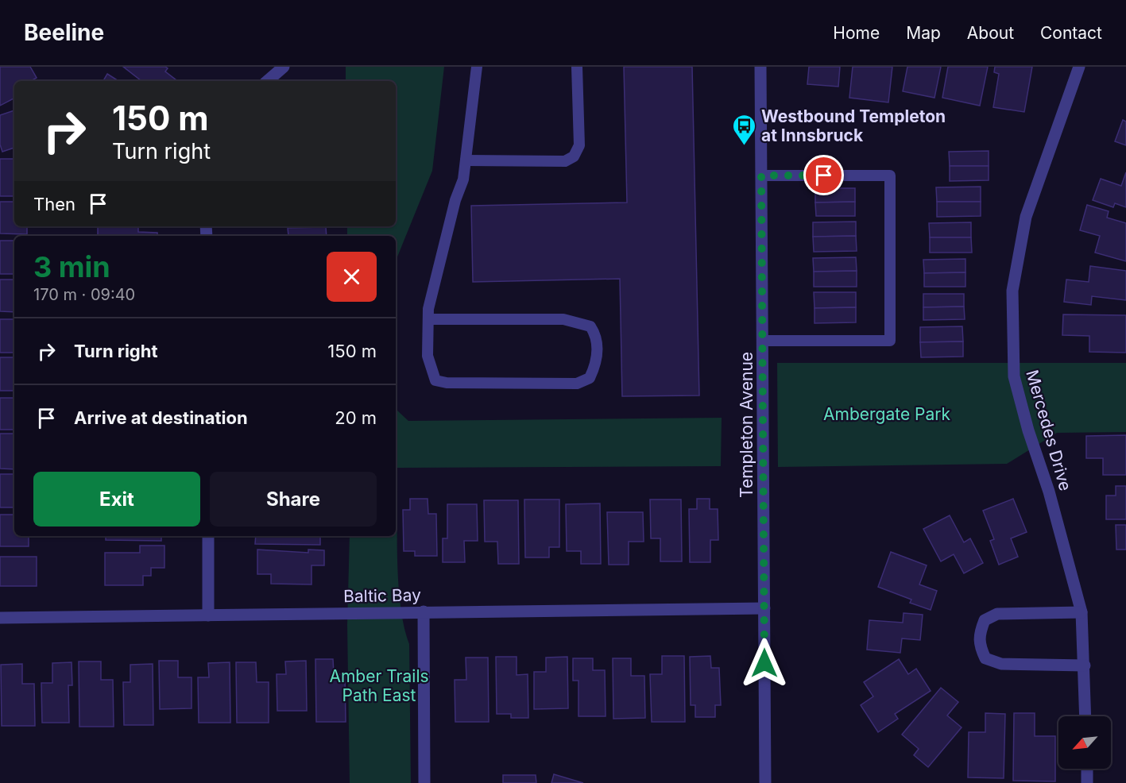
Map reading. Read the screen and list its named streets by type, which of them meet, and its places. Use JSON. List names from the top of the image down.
{
  "streets": {
    "street": ["Templeton Avenue", "Mercedes Drive", "Baltic Bay"]
  },
  "crossings": [
    ["Templeton Avenue", "Baltic Bay"]
  ],
  "parks": ["Ambergate Park", "Amber Trails Path East"],
  "places": {
    "bus stop": ["Westbound Templeton at Innsbruck"]
  },
  "north": "bottom left",
  "page": {
    "header": "Beeline",
    "nav": [
      "Home",
      "Map",
      "About",
      "Contact"
    ],
    "turn": ["150 m", "Turn right"],
    "then": "Then",
    "heading": ["3 min", "170 m · 09:40"],
    "list": [
      {
        "name": "Turn right",
        "value": "150 m"
      },
      {
        "name": "Arrive at destination",
        "value": "20 m"
      }
    ],
    "buttons": ["Exit", "Share"]
  }
}
